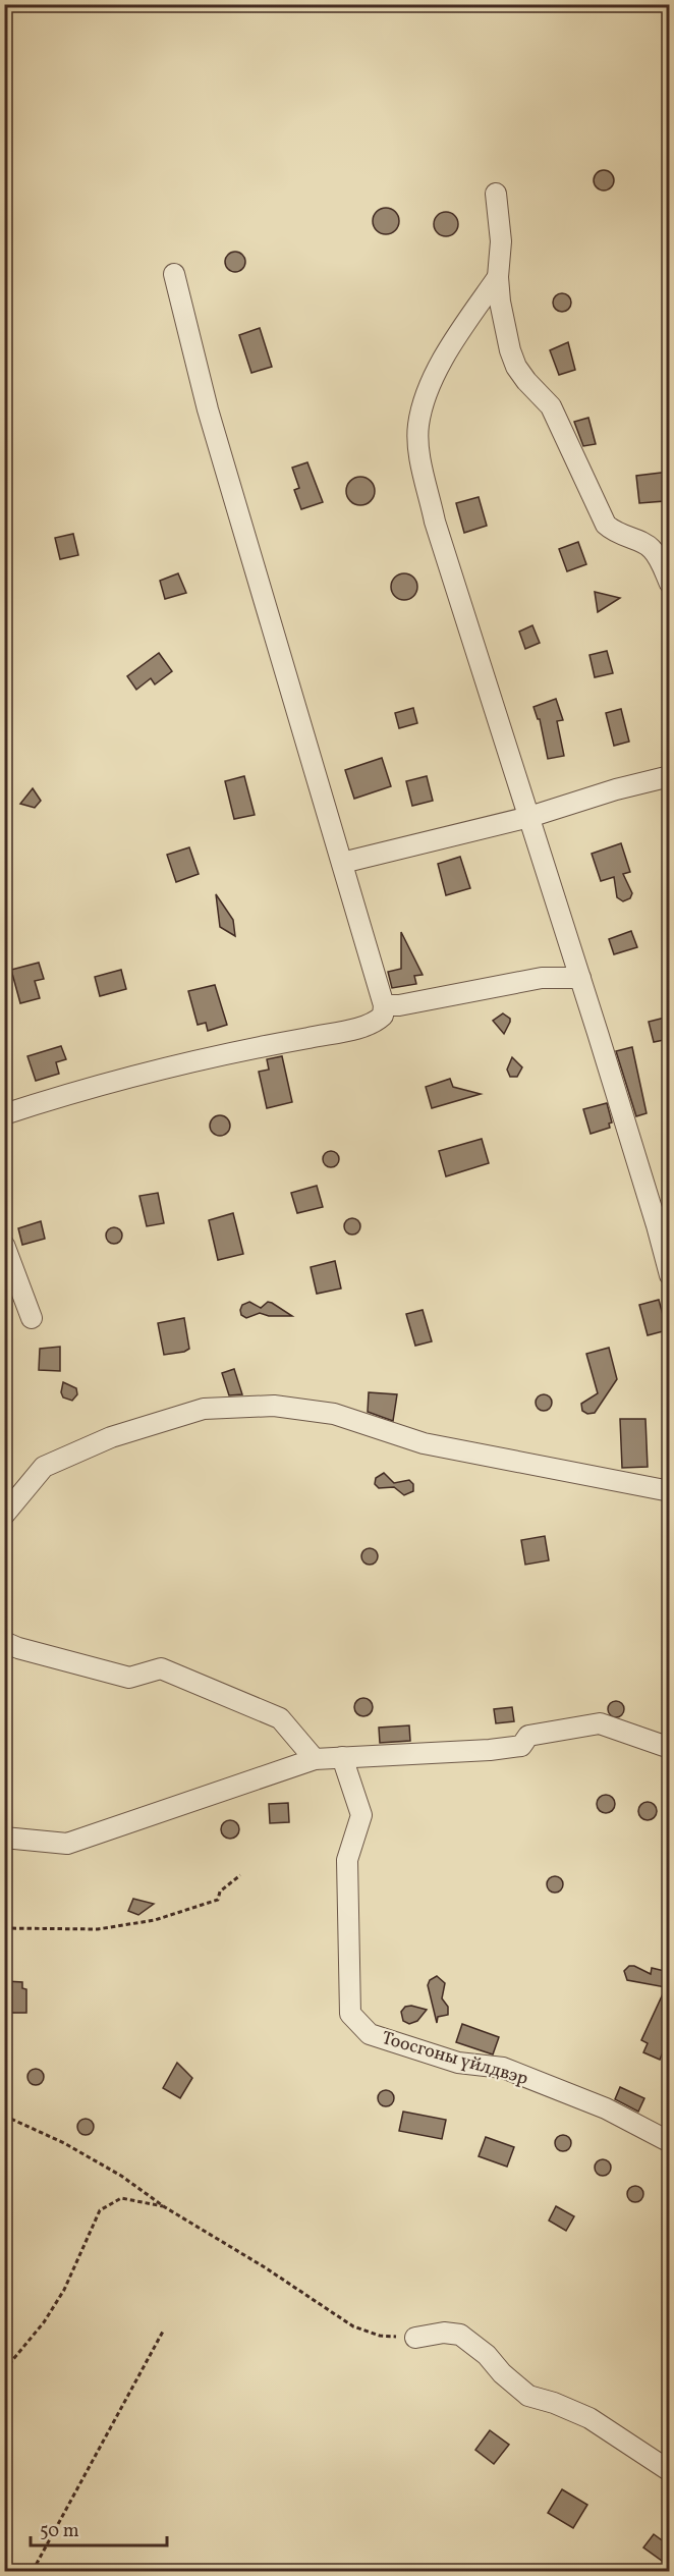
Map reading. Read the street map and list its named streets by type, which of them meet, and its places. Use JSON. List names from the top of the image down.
{
  "streets": {
    "street": ["Тоосгоны үйлдвэр"]
  },
  "scale_bar": "50 m"
}
